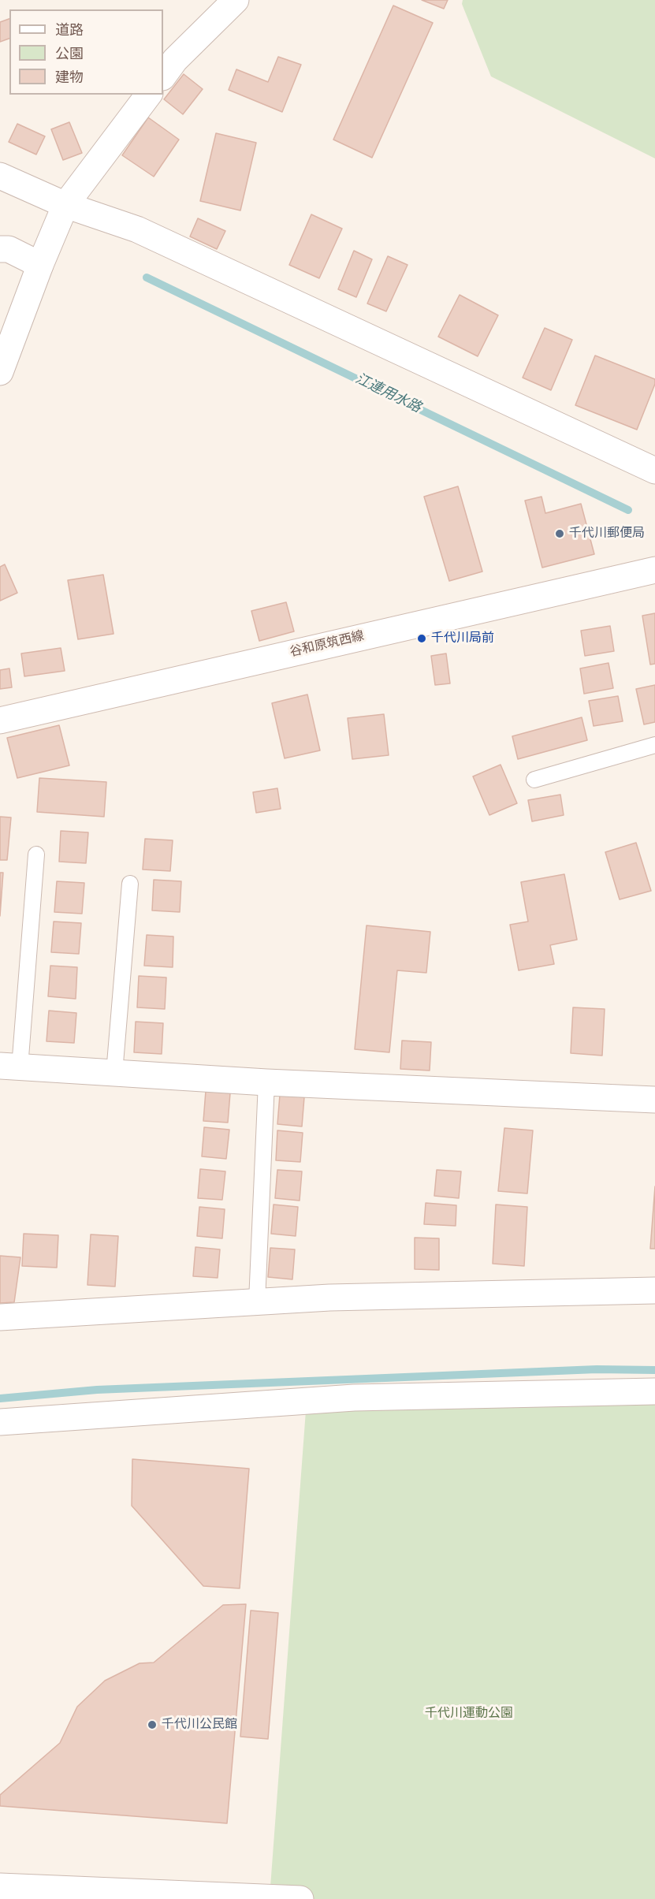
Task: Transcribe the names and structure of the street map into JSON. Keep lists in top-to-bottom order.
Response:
{
  "streets": {
    "street": ["谷和原筑西線"]
  },
  "water": ["江連用水路"],
  "parks": ["千代川運動公園"],
  "places": ["千代川郵便局", "千代川局前", "千代川公民館"],
  "legend": ["道路", "公園", "建物"]
}
